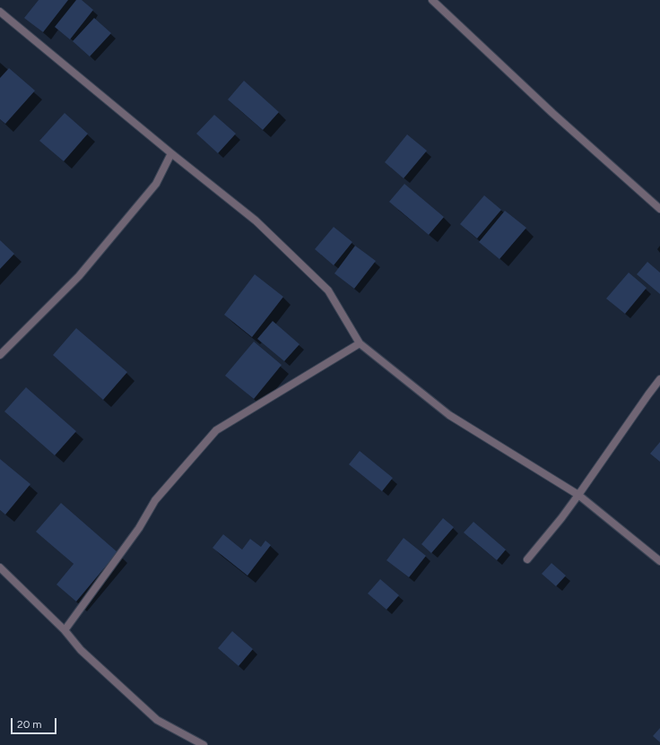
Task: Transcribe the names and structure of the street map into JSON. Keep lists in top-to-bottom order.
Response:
{
  "scale_bar": "20 m"
}
